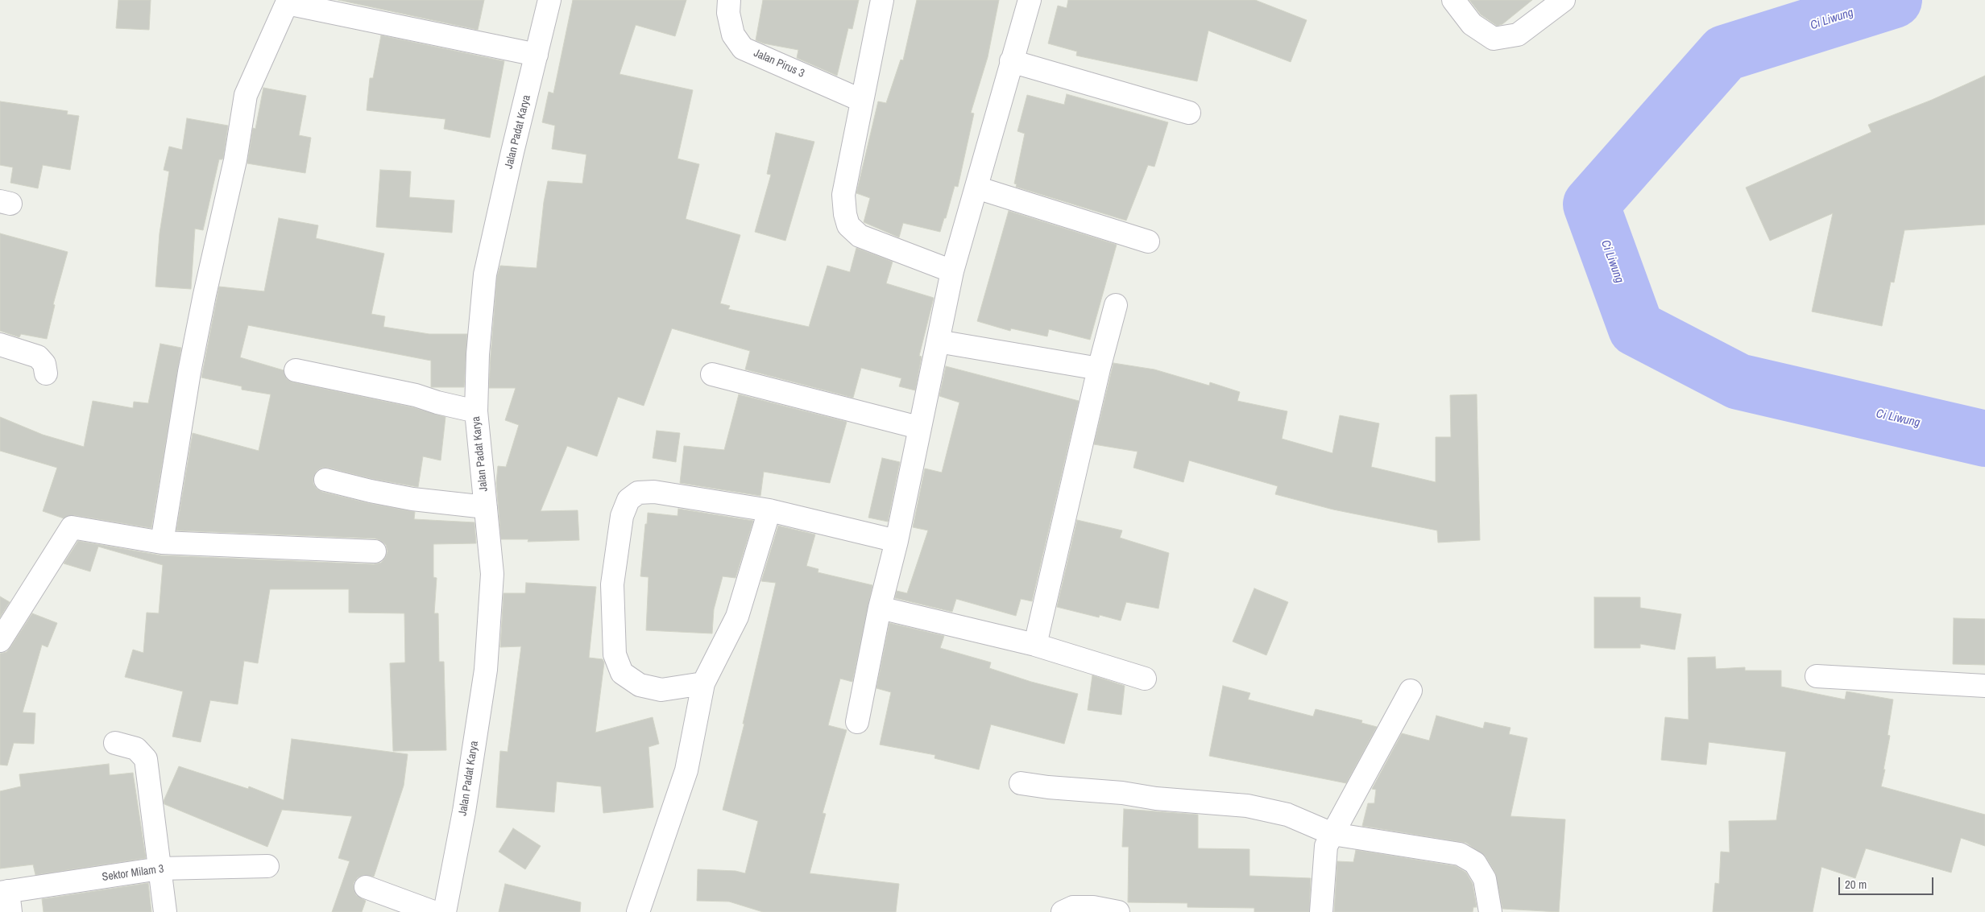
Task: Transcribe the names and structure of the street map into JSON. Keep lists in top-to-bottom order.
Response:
{
  "streets": {
    "street": ["Jalan Pirus 3", "Jalan Padat Karya", "Sektor Milam 3"]
  },
  "water": ["Ci Liwung"],
  "scale_bar": "20 m"
}
